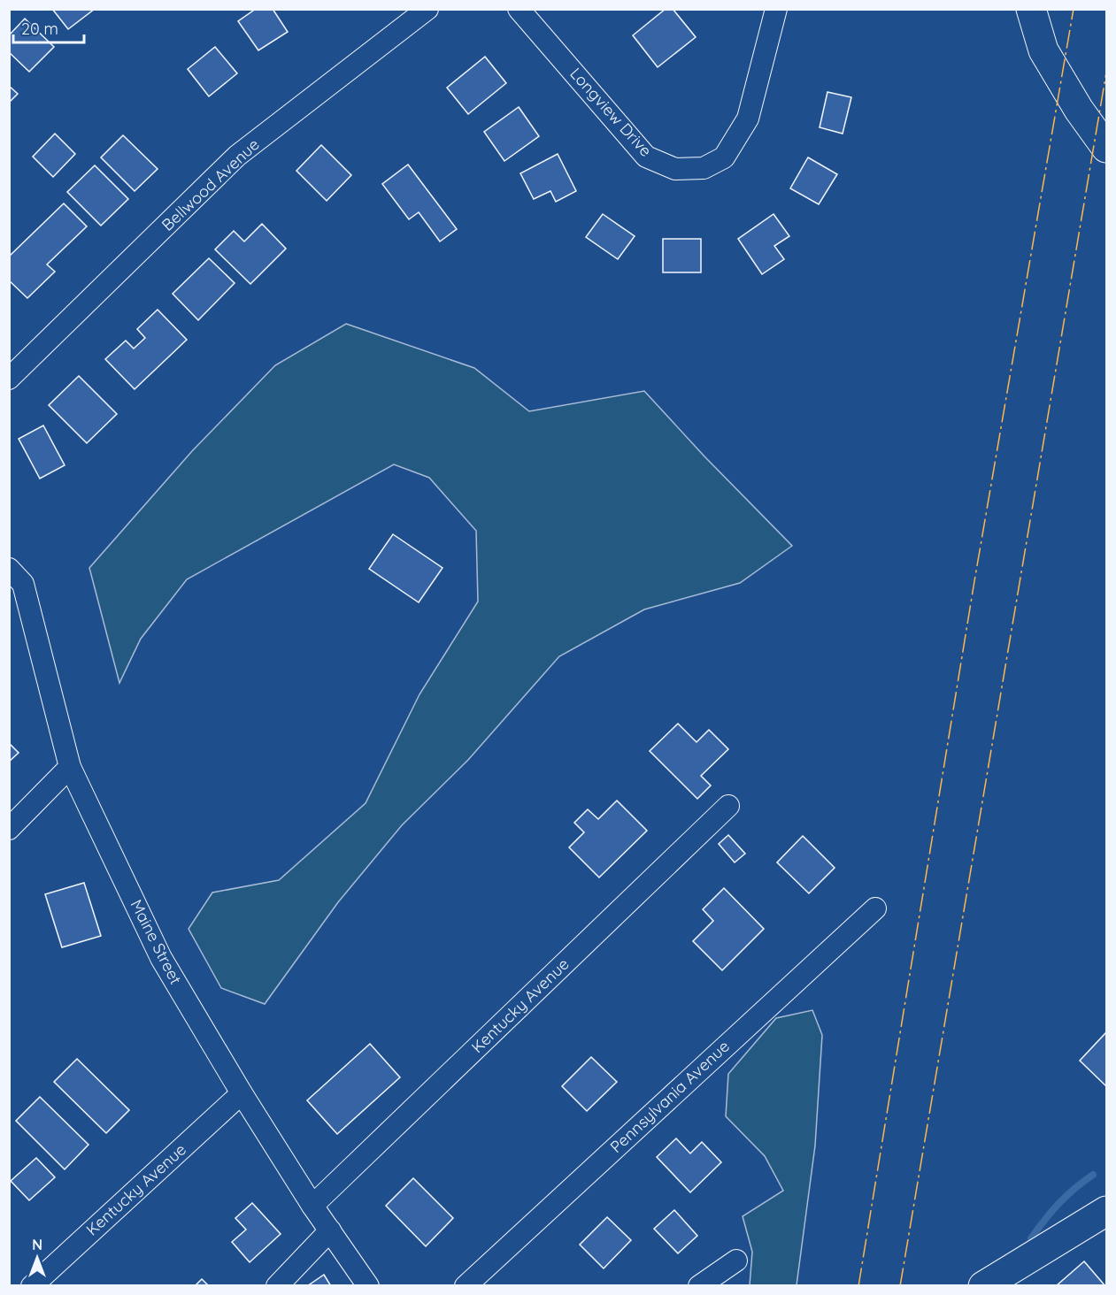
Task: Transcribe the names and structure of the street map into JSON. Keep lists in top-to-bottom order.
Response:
{
  "streets": {
    "street": [
      "Longview Drive",
      "Bellwood Avenue",
      "Maine Street",
      "Kentucky Avenue",
      "Pennsylvania Avenue"
    ]
  },
  "crossings": [
    ["Maine Street", "Kentucky Avenue"]
  ],
  "scale_bar": "20 m",
  "north": "top"
}
